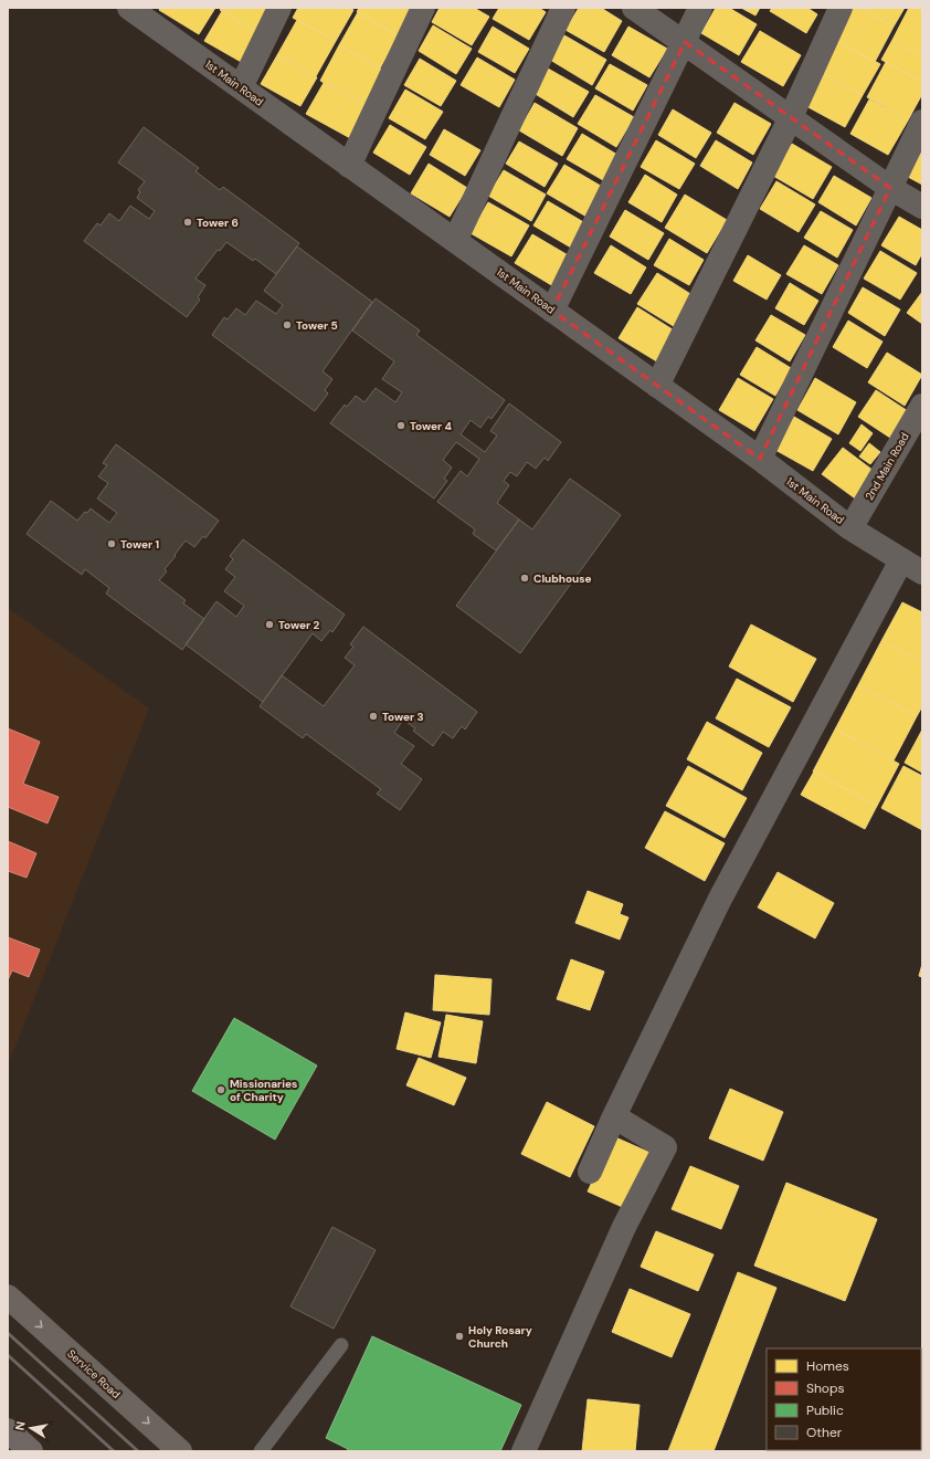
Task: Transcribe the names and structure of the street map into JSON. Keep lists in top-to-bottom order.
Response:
{
  "streets": {
    "main road": ["Service Road"],
    "street": ["1st Main Road", "2nd Main Road"]
  },
  "crossings": [
    ["1st Main Road", "2nd Main Road"]
  ],
  "one_way": ["Service Road"],
  "places": [
    "Tower 6",
    "Tower 5",
    "Tower 4",
    "Tower 1",
    "Clubhouse",
    "Tower 2",
    "Tower 3",
    "Missionaries of Charity",
    "Holy Rosary Church"
  ],
  "legend": [
    "Homes",
    "Shops",
    "Public",
    "Other"
  ],
  "north": "left"
}
